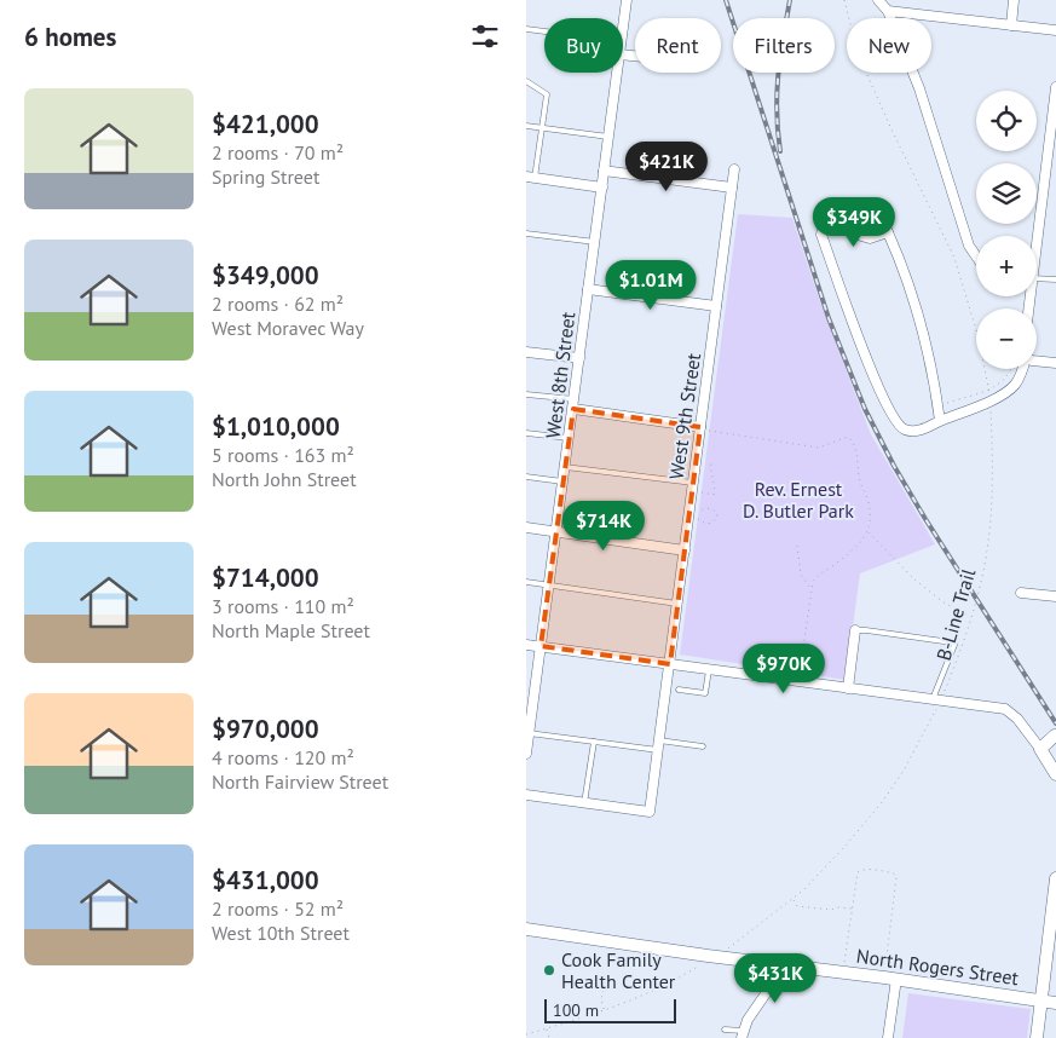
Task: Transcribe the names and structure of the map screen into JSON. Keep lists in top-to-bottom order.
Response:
{
  "streets": {
    "street": ["West 8th Street", "West 9th Street", "North Rogers Street"],
    "path": ["B-Line Trail"]
  },
  "crossings": [
    ["B-Line Trail", "North Rogers Street"]
  ],
  "parks": ["Rev. Ernest D. Butler Park"],
  "places": ["Cook Family Health Center"],
  "scale_bar": "100 m",
  "page": {
    "heading": "6 homes",
    "chip": [
      "Buy",
      "Rent",
      "Filters",
      "New"
    ],
    "list": [
      {
        "name": "$421,000",
        "note": "2 rooms · 70 m² · Spring Street"
      },
      {
        "name": "$349,000",
        "note": "2 rooms · 62 m² · West Moravec Way"
      },
      {
        "name": "$1,010,000",
        "note": "5 rooms · 163 m² · North John Street"
      },
      {
        "name": "$714,000",
        "note": "3 rooms · 110 m² · North Maple Street"
      },
      {
        "name": "$970,000",
        "note": "4 rooms · 120 m² · North Fairview Street"
      },
      {
        "name": "$431,000",
        "note": "2 rooms · 52 m² · West 10th Street"
      }
    ],
    "map_buttons": ["+", "−"],
    "price": [
      "$421K",
      "$349K",
      "$1.01M",
      "$714K",
      "$970K",
      "$431K"
    ],
    "scale": "100 m"
  }
}
